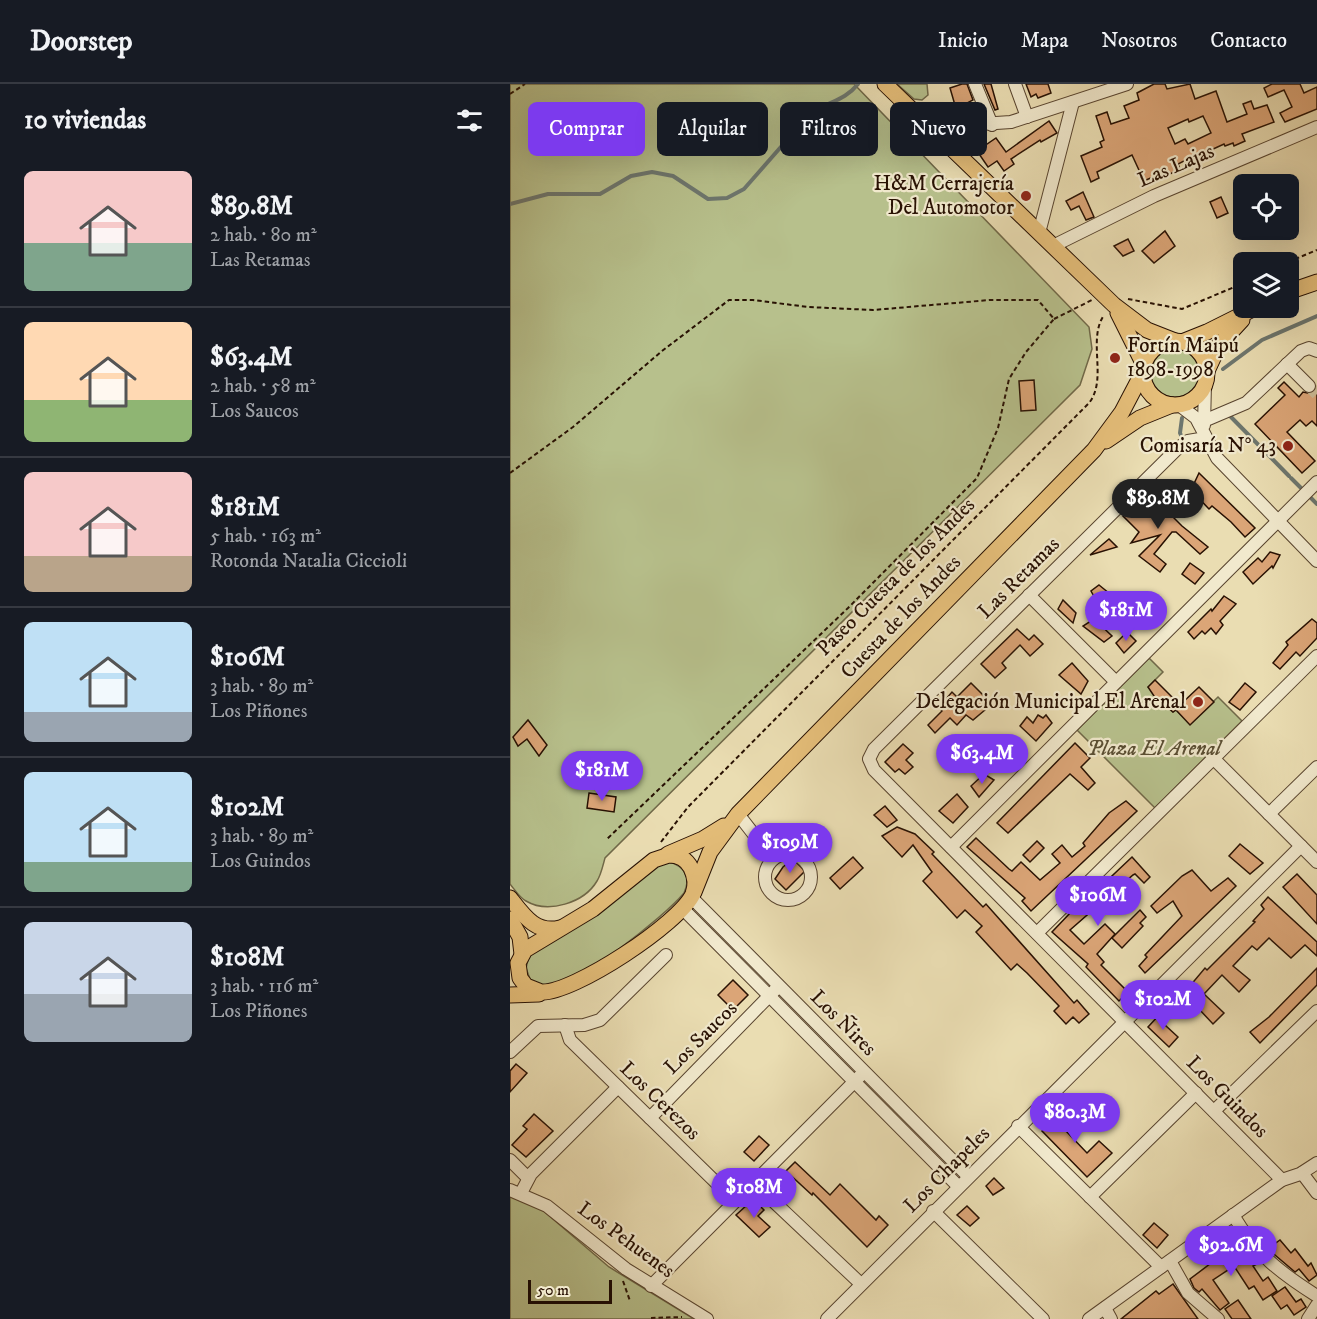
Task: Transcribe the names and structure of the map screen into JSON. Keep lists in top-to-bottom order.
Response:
{
  "streets": {
    "main road": ["Cuesta de los Andes"],
    "street": [
      "Las Lajas",
      "Las Retamas",
      "Los Ñires",
      "Los Saucos",
      "Los Guindos",
      "Los Cerezos",
      "Los Chapeles",
      "Los Pehuenes"
    ],
    "path": ["Paseo Cuesta de los Andes"]
  },
  "crossings": [
    ["Paseo Cuesta de los Andes", "Cuesta de los Andes"],
    ["Las Retamas", "Los Guindos"],
    ["Cuesta de los Andes", "Los Ñires"],
    ["Los Ñires", "Los Saucos"],
    ["Los Ñires", "Los Chapeles"],
    ["Los Saucos", "Los Cerezos"],
    ["Los Guindos", "Los Chapeles"]
  ],
  "parks": ["Plaza El Arenal"],
  "places": [
    "H&M Cerrajería Del Automotor",
    "Fortín Maipú 1898-1998",
    "Comisaría N° 43",
    "Delegación Municipal El Arenal"
  ],
  "scale_bar": "50 m",
  "page": {
    "header": "Doorstep",
    "nav": [
      "Inicio",
      "Mapa",
      "Nosotros",
      "Contacto"
    ],
    "heading": "10 viviendas",
    "chip": [
      "Comprar",
      "Alquilar",
      "Filtros",
      "Nuevo"
    ],
    "list": [
      {
        "name": "$89.8M",
        "note": "2 hab. · 80 m² · Las Retamas"
      },
      {
        "name": "$63.4M",
        "note": "2 hab. · 58 m² · Los Saucos"
      },
      {
        "name": "$181M",
        "note": "5 hab. · 163 m² · Rotonda Natalia Ciccioli"
      },
      {
        "name": "$106M",
        "note": "3 hab. · 89 m² · Los Piñones"
      },
      {
        "name": "$102M",
        "note": "3 hab. · 89 m² · Los Guindos"
      },
      {
        "name": "$108M",
        "note": "3 hab. · 116 m² · Los Piñones"
      }
    ],
    "price": [
      "$89.8M",
      "$181M",
      "$63.4M",
      "$181M",
      "$109M",
      "$106M",
      "$102M",
      "$80.3M",
      "$108M",
      "$92.6M"
    ],
    "scale": "50 m"
  }
}
